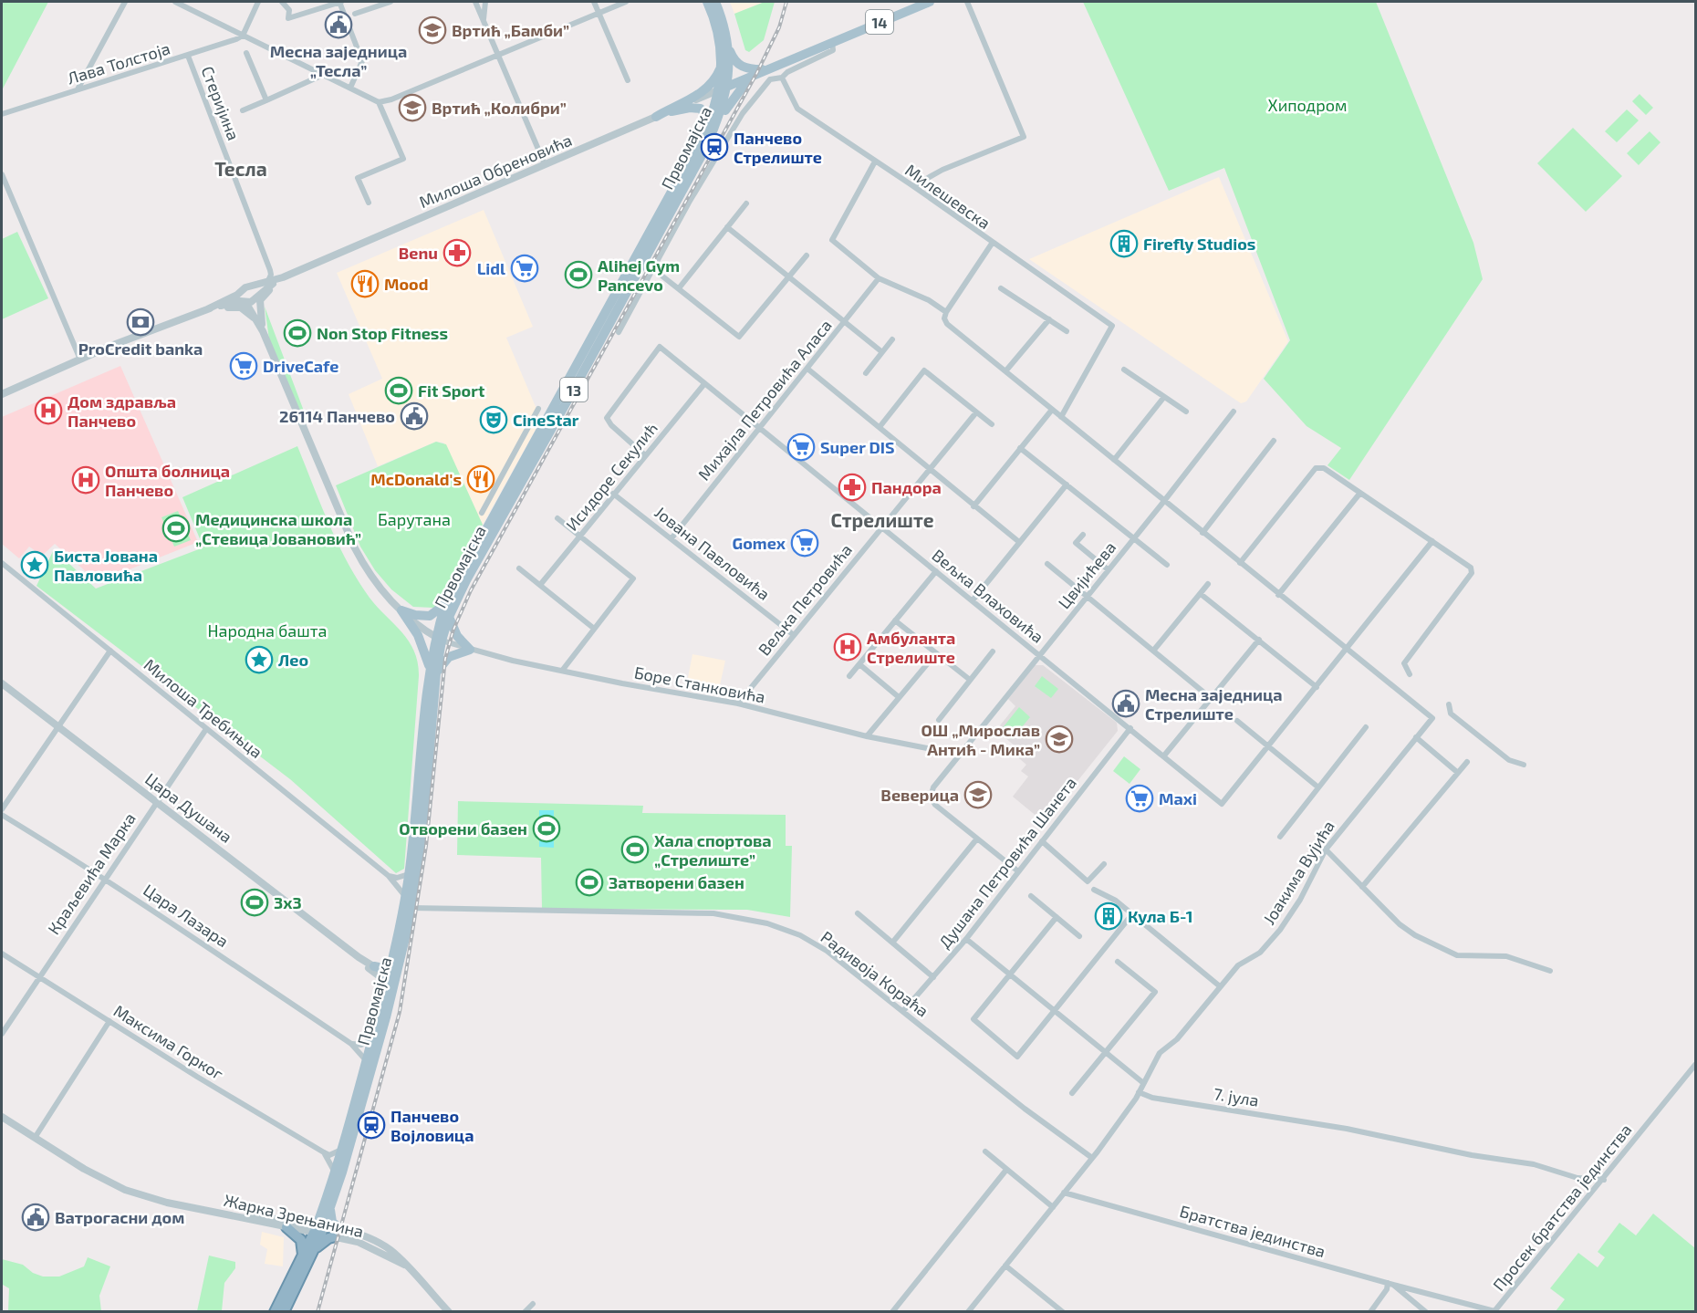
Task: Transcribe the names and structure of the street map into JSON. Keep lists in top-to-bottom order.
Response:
{
  "streets": {
    "highway": ["13"],
    "main road": ["14", "Првомајска"],
    "street": [
      "Лава Толстоја",
      "Стеријина",
      "Милоша Обреновића",
      "Милешевска",
      "Михајла Петровића Аласа",
      "Исидоре Секулић",
      "Јована Павловића",
      "Цвијићева",
      "Вељка Влаховића",
      "Вељка Петровића",
      "Боре Станковића",
      "Милоша Требињца",
      "Цара Душана",
      "Душана Петровића Шанета",
      "Јоакима Вујића",
      "Краљевића Марка",
      "Цара Лазара",
      "Радивоја Кораћа",
      "Максима Горког",
      "7. јула",
      "Просек братства јединства",
      "Жарка Зрењанина",
      "Братства јединства"
    ]
  },
  "crossings": [
    ["14", "Првомајска"],
    ["14", "Милоша Обреновића"],
    ["14", "13"],
    ["Лава Толстоја", "Стеријина"],
    ["Стеријина", "Милоша Обреновића"],
    ["Првомајска", "Милоша Обреновића"],
    ["Првомајска", "13"],
    ["Првомајска", "Боре Станковића"],
    ["Првомајска", "Милоша Требињца"],
    ["Првомајска", "Цара Душана"],
    ["Првомајска", "Цара Лазара"],
    ["Првомајска", "Радивоја Кораћа"],
    ["Првомајска", "Жарка Зрењанина"],
    ["Милоша Обреновића", "13"],
    ["13", "Жарка Зрењанина"],
    ["Михајла Петровића Аласа", "Јована Павловића"],
    ["Михајла Петровића Аласа", "Вељка Влаховића"],
    ["Исидоре Секулић", "Јована Павловића"],
    ["Исидоре Секулић", "Вељка Влаховића"],
    ["Јована Павловића", "Вељка Петровића"],
    ["Цвијићева", "Вељка Влаховића"],
    ["Цвијићева", "Боре Станковића"],
    ["Вељка Влаховића", "Вељка Петровића"],
    ["Вељка Влаховића", "Душана Петровића Шанета"],
    ["Вељка Петровића", "Боре Станковића"],
    ["Милоша Требињца", "Краљевића Марка"],
    ["Цара Душана", "Краљевића Марка"],
    ["Душана Петровића Шанета", "Радивоја Кораћа"],
    ["Јоакима Вујића", "7. јула"],
    ["Краљевића Марка", "Цара Лазара"],
    ["Краљевића Марка", "Максима Горког"],
    ["7. јула", "Просек братства јединства"],
    ["Просек братства јединства", "Братства јединства"]
  ],
  "districts": ["Тесла", "Стрелиште"],
  "parks": ["Хиподром", "Барутана", "Народна башта"],
  "places": {
    "public building": [
      "Месна заједница „Тесла”",
      "26114 Панчево",
      "Месна заједница Стрелиште",
      "Ватрогасни дом"
    ],
    "school or university": [
      "Вртић „Бамби”",
      "Вртић „Колибри”",
      "ОШ „Мирослав Антић - Мика”",
      "Веверица"
    ],
    "station": ["Панчево Стрелиште", "Панчево Војловица"],
    "building": ["Firefly Studios", "Кула Б-1"],
    "pharmacy": ["Benu", "Пандора"],
    "supermarket": [
      "Lidl",
      "DriveCafe",
      "Super DIS",
      "Gomex",
      "Maxi"
    ],
    "sports": [
      "Alihej Gym Pancevo",
      "Non Stop Fitness",
      "Fit Sport",
      "Медицинска школа „Стевица Јовановић”",
      "Отворени базен",
      "Хала спортова „Стрелиште”",
      "Затворени базен",
      "3x3"
    ],
    "restaurant": ["Mood", "McDonald's"],
    "bank": ["ProCredit banka"],
    "hospital": ["Дом здравља Панчево", "Општа болница Панчево", "Амбуланта Стрелиште"],
    "theatre": ["CineStar"],
    "place": ["Биста Јована Павловића", "Лео"]
  }
}
